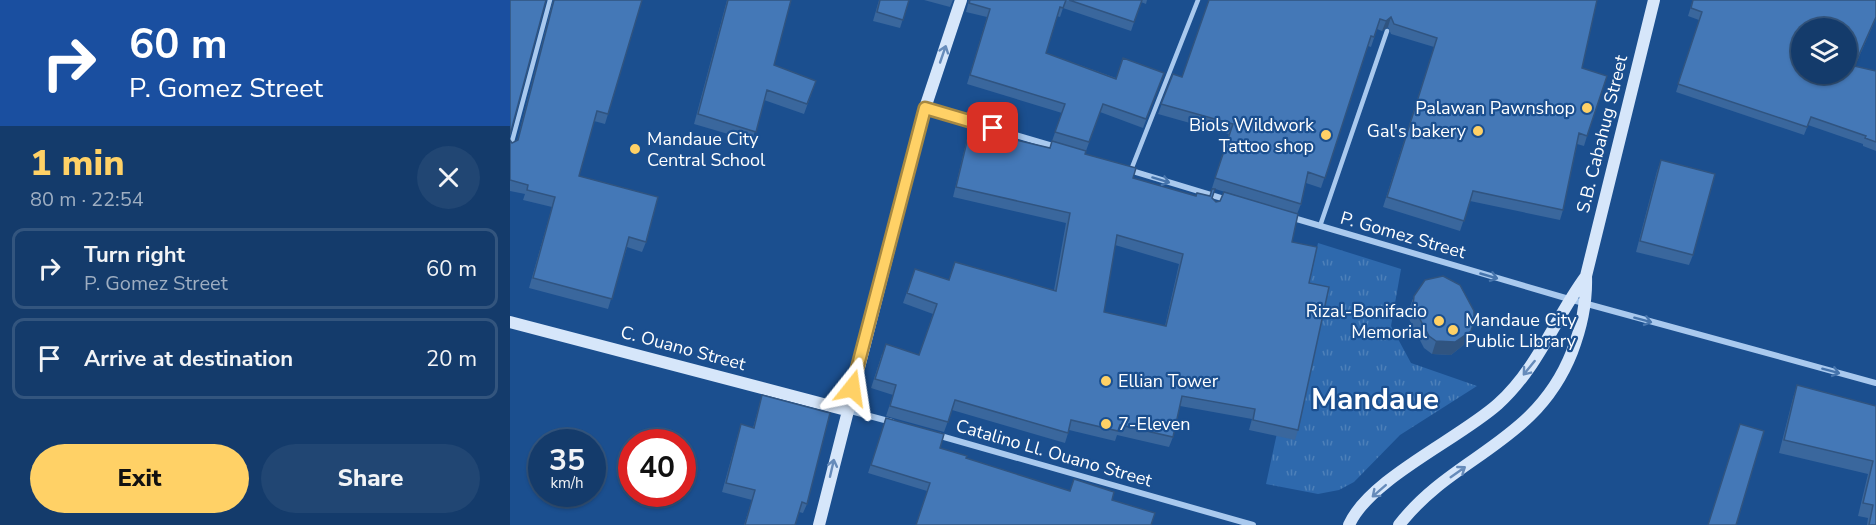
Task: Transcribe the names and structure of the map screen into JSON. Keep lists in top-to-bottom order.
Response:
{
  "streets": {
    "street": [
      "S.B. Cabahug Street",
      "P. Gomez Street",
      "C. Ouano Street",
      "Catalino Ll. Ouano Street"
    ]
  },
  "crossings": [
    ["S.B. Cabahug Street", "P. Gomez Street"]
  ],
  "one_way": ["P. Gomez Street"],
  "districts": ["Mandaue"],
  "places": [
    "Palawan Pawnshop",
    "Gal's bakery",
    "Biols Wildwork Tattoo shop",
    "Mandaue City Central School",
    "Rizal-Bonifacio Memorial",
    "Mandaue City Public Library",
    "Ellian Tower",
    "7-Eleven"
  ],
  "page": {
    "turn": ["60 m", "P. Gomez Street"],
    "heading": ["1 min", "80 m · 22:54"],
    "list": [
      {
        "name": "Turn right",
        "note": "P. Gomez Street",
        "value": "60 m"
      },
      {
        "name": "Arrive at destination",
        "value": "20 m"
      }
    ],
    "speed": "35 km/h",
    "limit": "40",
    "buttons": ["Exit", "Share"]
  }
}
